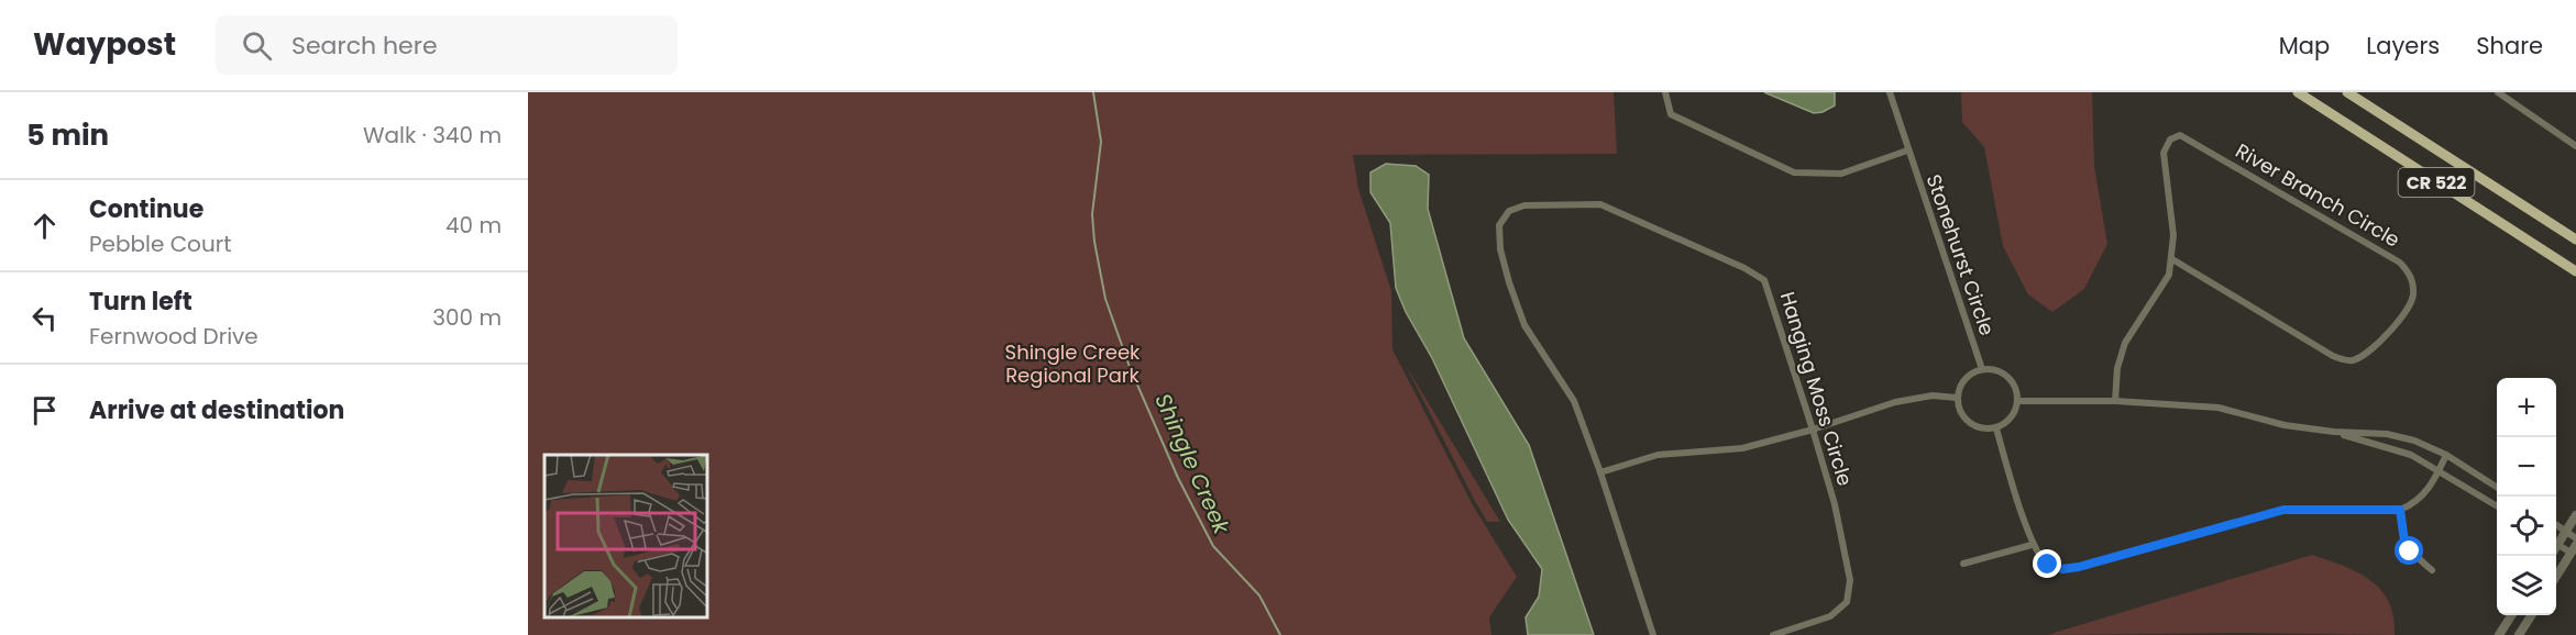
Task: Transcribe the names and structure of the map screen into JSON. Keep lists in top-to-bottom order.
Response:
{
  "streets": {
    "main road": ["CR 522"],
    "street": ["River Branch Circle", "Stonehurst Circle", "Hanging Moss Circle"]
  },
  "water": ["Shingle Creek"],
  "parks": ["Shingle Creek Regional Park"],
  "page": {
    "header": "Waypost",
    "search": "Search here",
    "nav": ["Map", "Layers", "Share"],
    "heading": ["5 min", "Walk · 340 m"],
    "list": [
      ["Continue", "Pebble Court", "40 m"],
      ["Turn left", "Fernwood Drive", "300 m"],
      "Arrive at destination"
    ],
    "map_buttons": ["+", "−"]
  }
}
